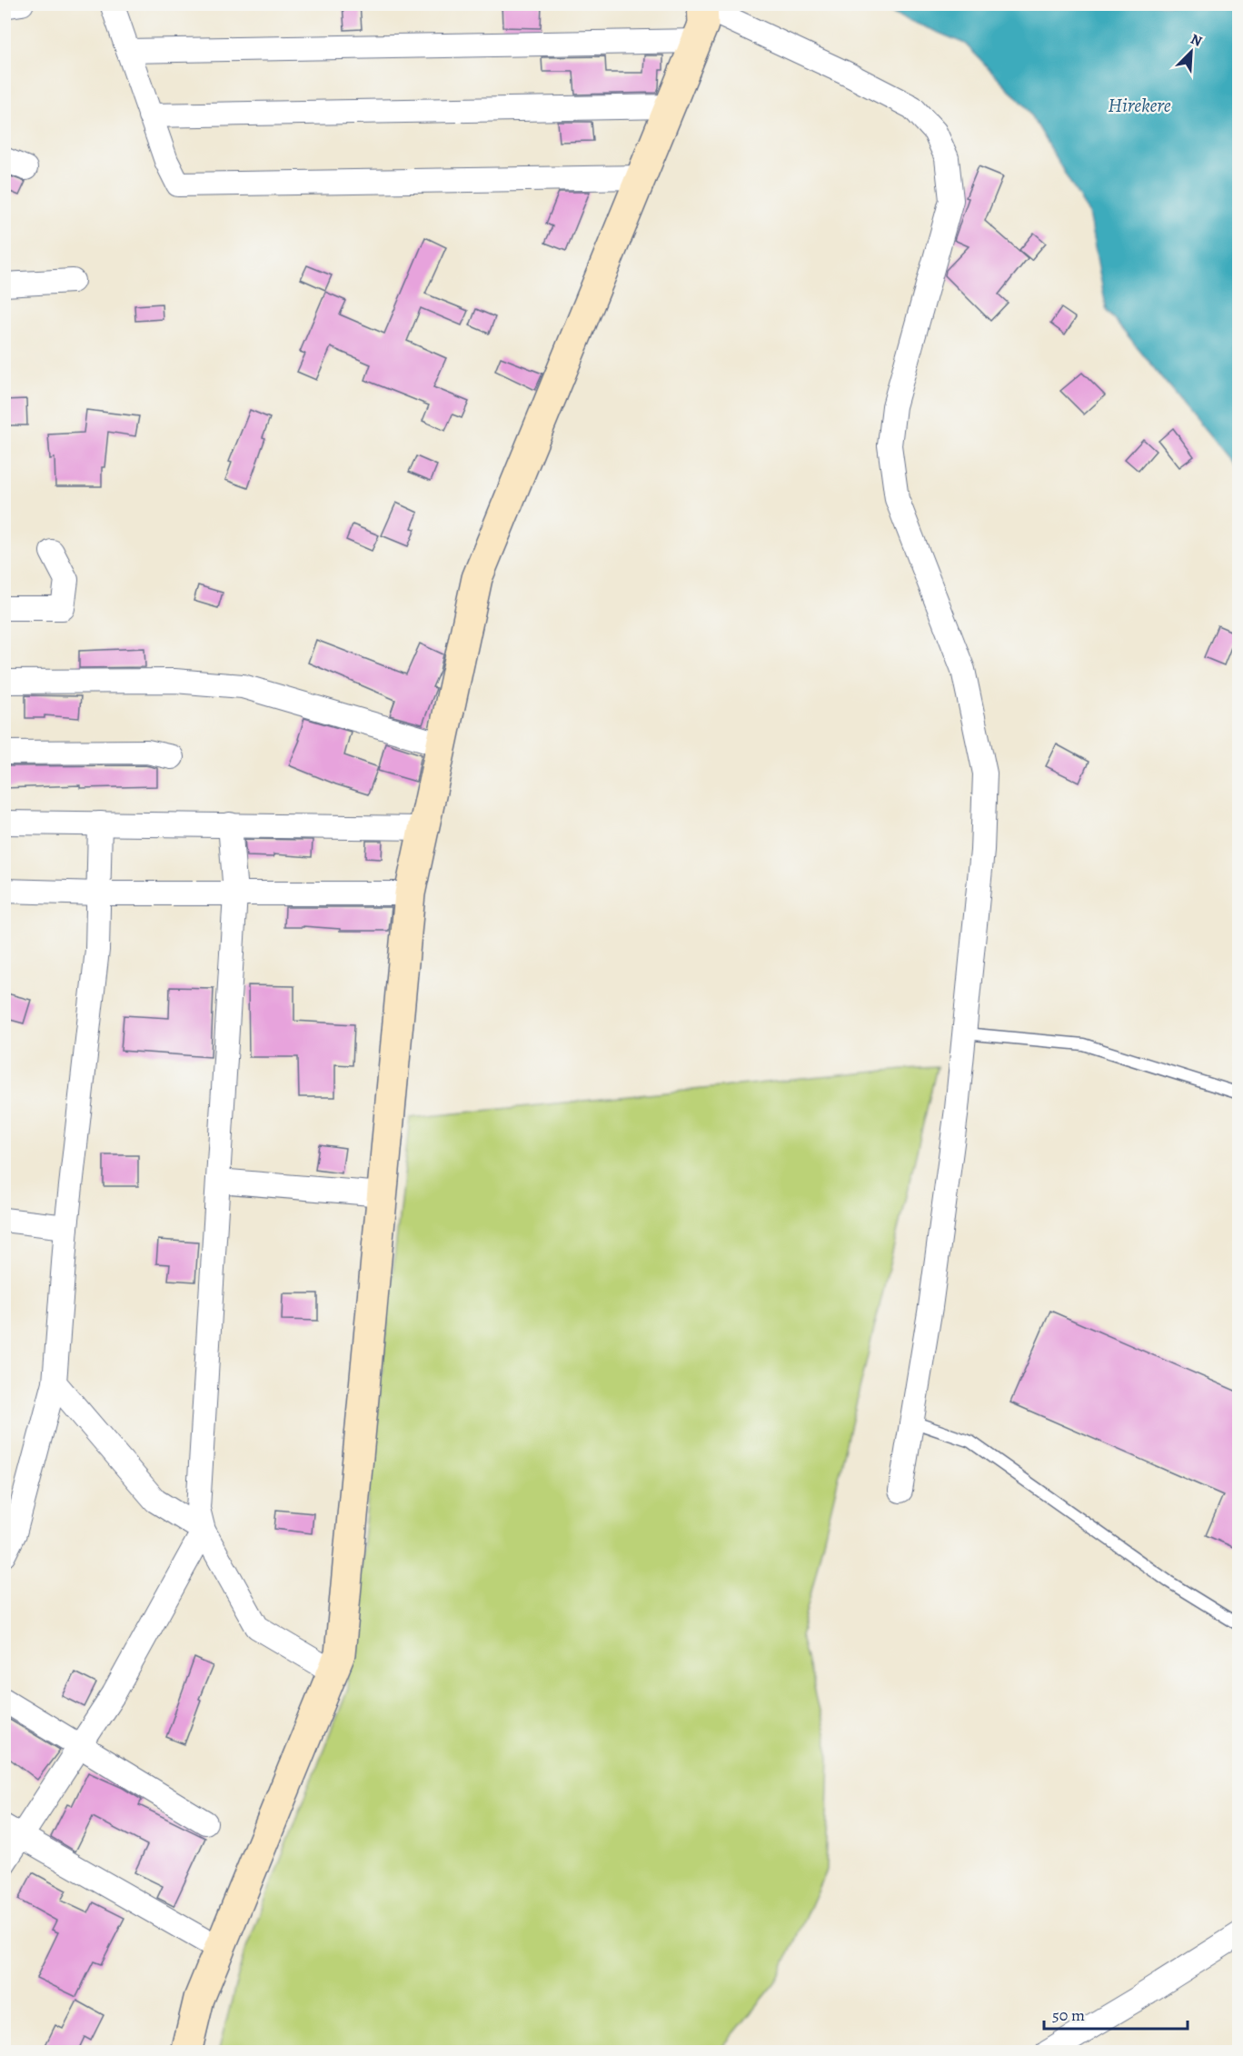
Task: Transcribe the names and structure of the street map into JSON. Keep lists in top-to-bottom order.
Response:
{
  "water": ["Hirekere"],
  "scale_bar": "50 m",
  "north": "top right"
}
